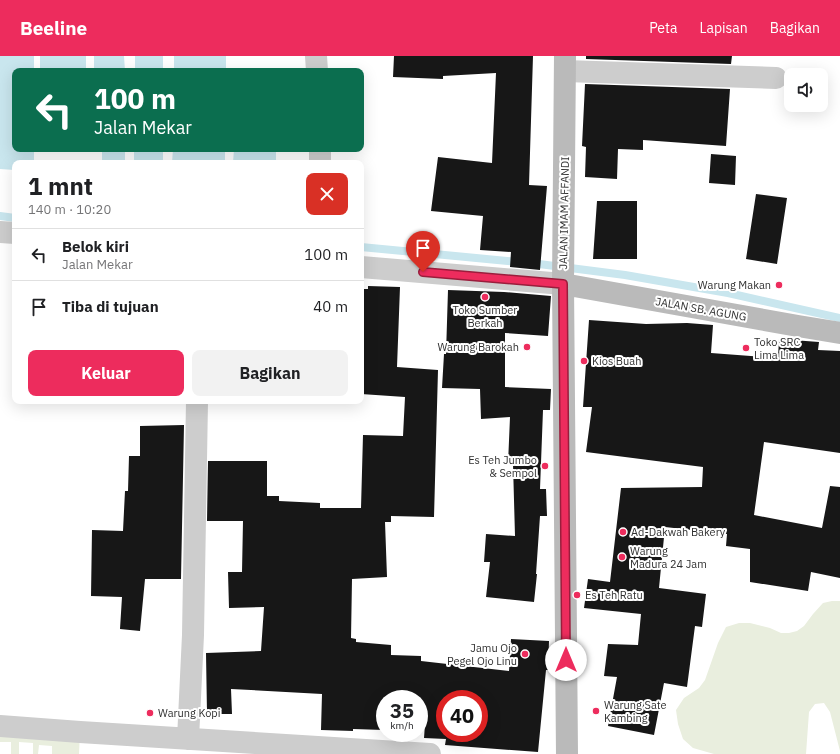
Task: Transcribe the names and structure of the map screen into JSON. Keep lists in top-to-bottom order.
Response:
{
  "streets": {
    "street": ["JALAN IMAM AFFANDI", "JALAN SB. AGUNG"]
  },
  "crossings": [
    ["JALAN IMAM AFFANDI", "JALAN SB. AGUNG"]
  ],
  "places": [
    "Warung Makan",
    "Toko Sumber Berkah",
    "Warung Barokah",
    "Toko SRC Lima Lima",
    "Kios Buah",
    "Es Teh Jumbo & Sempol",
    "Ad-Dakwah Bakery",
    "Warung Madura 24 Jam",
    "Es Teh Ratu",
    "Jamu Ojo Pegel Ojo Linu",
    "Warung Sate Kambing",
    "Warung Kopi"
  ],
  "page": {
    "header": "Beeline",
    "nav": ["Peta", "Lapisan", "Bagikan"],
    "turn": ["100 m", "Jalan Mekar"],
    "heading": ["1 mnt", "140 m · 10:20"],
    "list": [
      {
        "name": "Belok kiri",
        "note": "Jalan Mekar",
        "value": "100 m"
      },
      {
        "name": "Tiba di tujuan",
        "value": "40 m"
      }
    ],
    "buttons": ["Keluar", "Bagikan"],
    "speed": "35 km/h",
    "limit": "40"
  }
}
